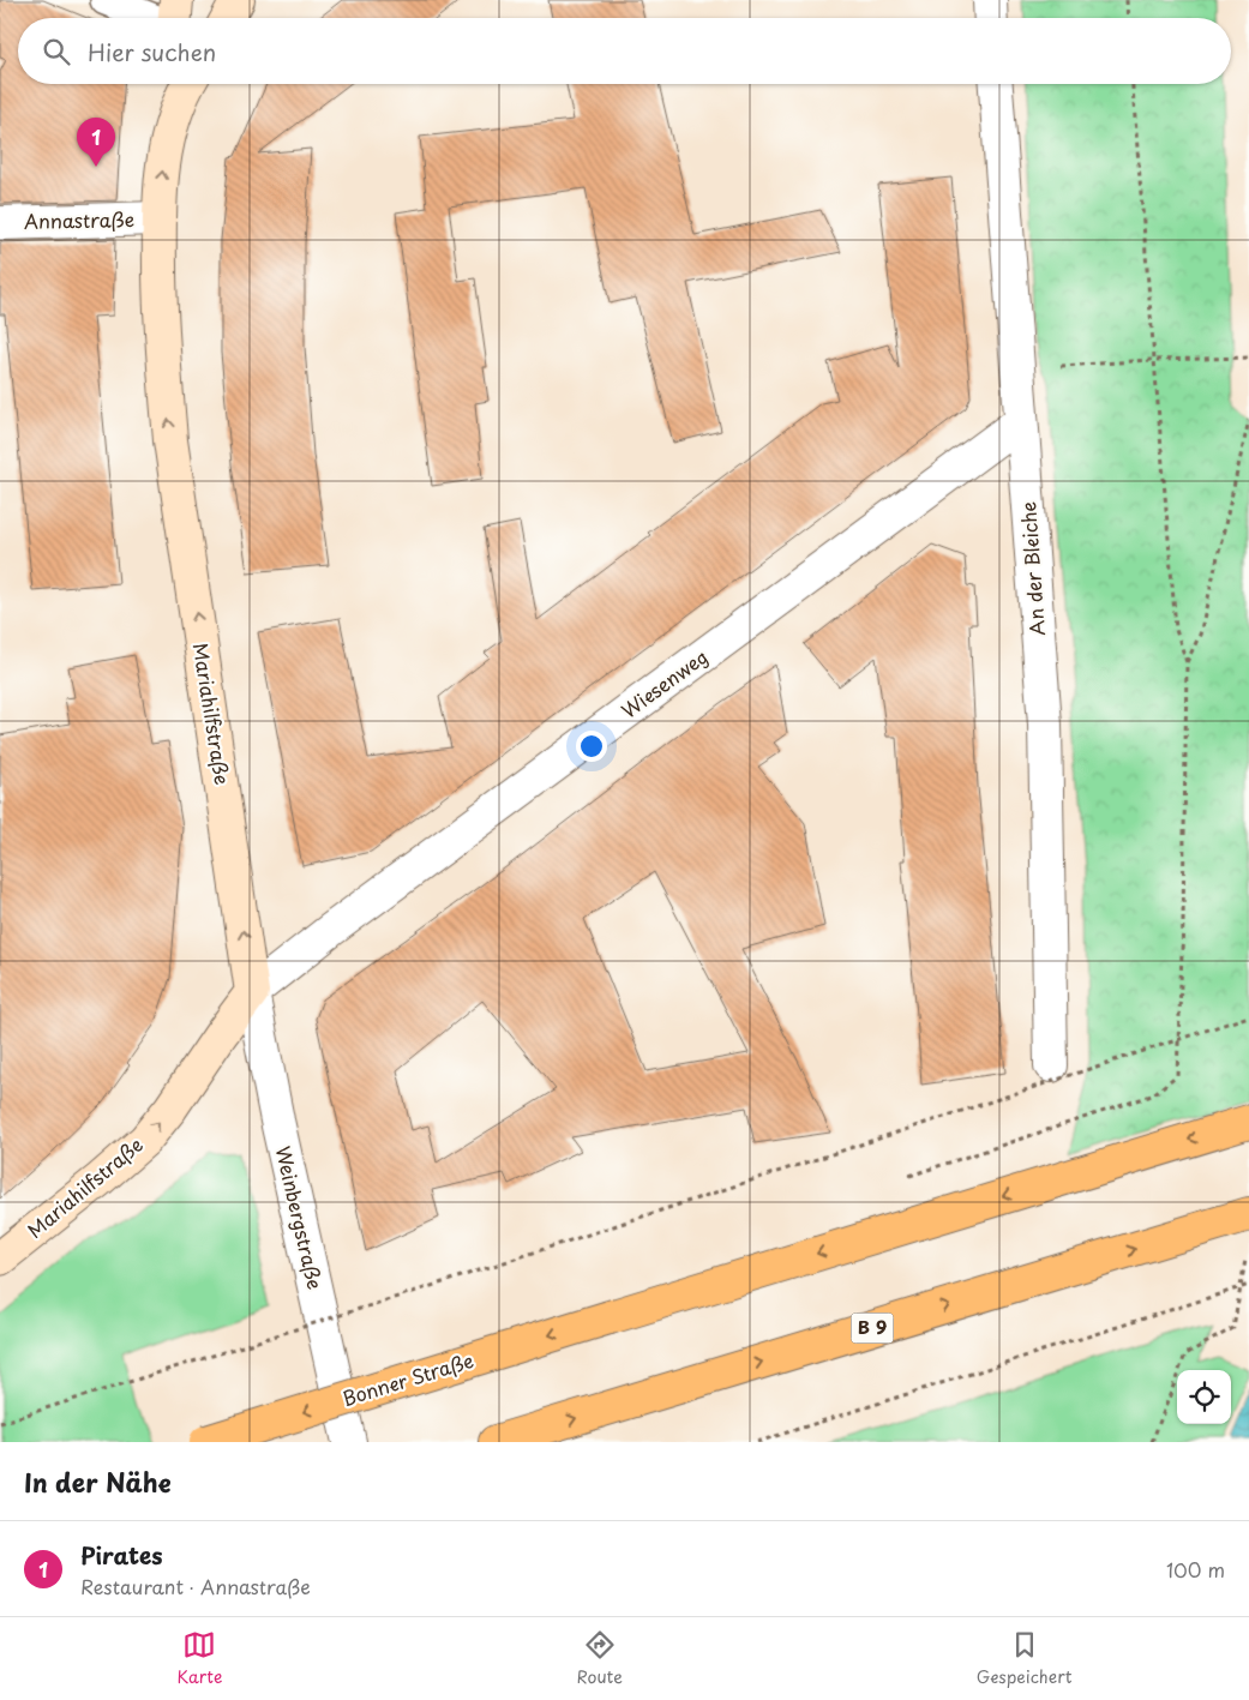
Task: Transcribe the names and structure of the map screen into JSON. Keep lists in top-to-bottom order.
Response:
{
  "streets": {
    "highway": ["B 9", "Bonner Straße"],
    "street": [
      "Annastraße",
      "An der Bleiche",
      "Wiesenweg",
      "Mariahilfstraße",
      "Weinbergstraße"
    ]
  },
  "crossings": [
    ["Annastraße", "Mariahilfstraße"],
    ["An der Bleiche", "Wiesenweg"],
    ["Wiesenweg", "Mariahilfstraße"],
    ["Wiesenweg", "Weinbergstraße"],
    ["Mariahilfstraße", "Weinbergstraße"]
  ],
  "one_way": ["Mariahilfstraße"],
  "page": {
    "search": "Hier suchen",
    "pins": "1",
    "heading": "In der Nähe",
    "list": [
      {
        "mark": "1",
        "name": "Pirates",
        "note": "Restaurant · Annastraße",
        "value": "100 m"
      }
    ],
    "nav": ["Karte", "Route", "Gespeichert"]
  }
}
